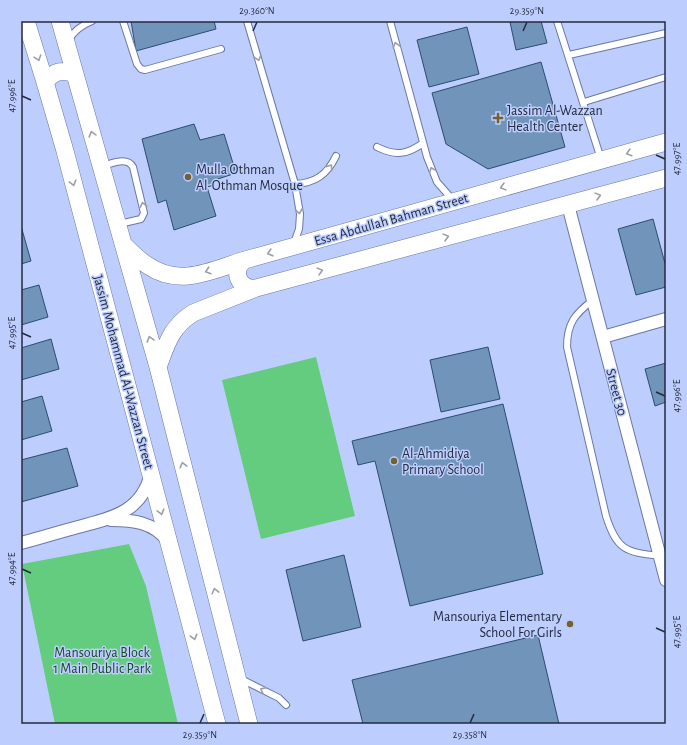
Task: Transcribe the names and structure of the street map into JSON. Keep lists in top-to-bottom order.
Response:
{
  "streets": {
    "street": ["Essa Abdullah Bahman Street", "Jassim Mohammad Al-Wazzan Street", "Street 30"]
  },
  "parks": ["Mansouriya Block 1 Main Public Park"],
  "places": {
    "health": ["Jassim Al-Wazzan Health Center"],
    "other": ["Mulla Othman Al-Othman Mosque", "Al-Ahmidiya Primary School", "Mansouriya Elementary School For Girls"]
  },
  "coordinates": [
    "29.360°N",
    "29.359°N",
    "47.996°E",
    "47.997°E",
    "47.995°E",
    "47.994°E",
    "29.358°N"
  ]
}
